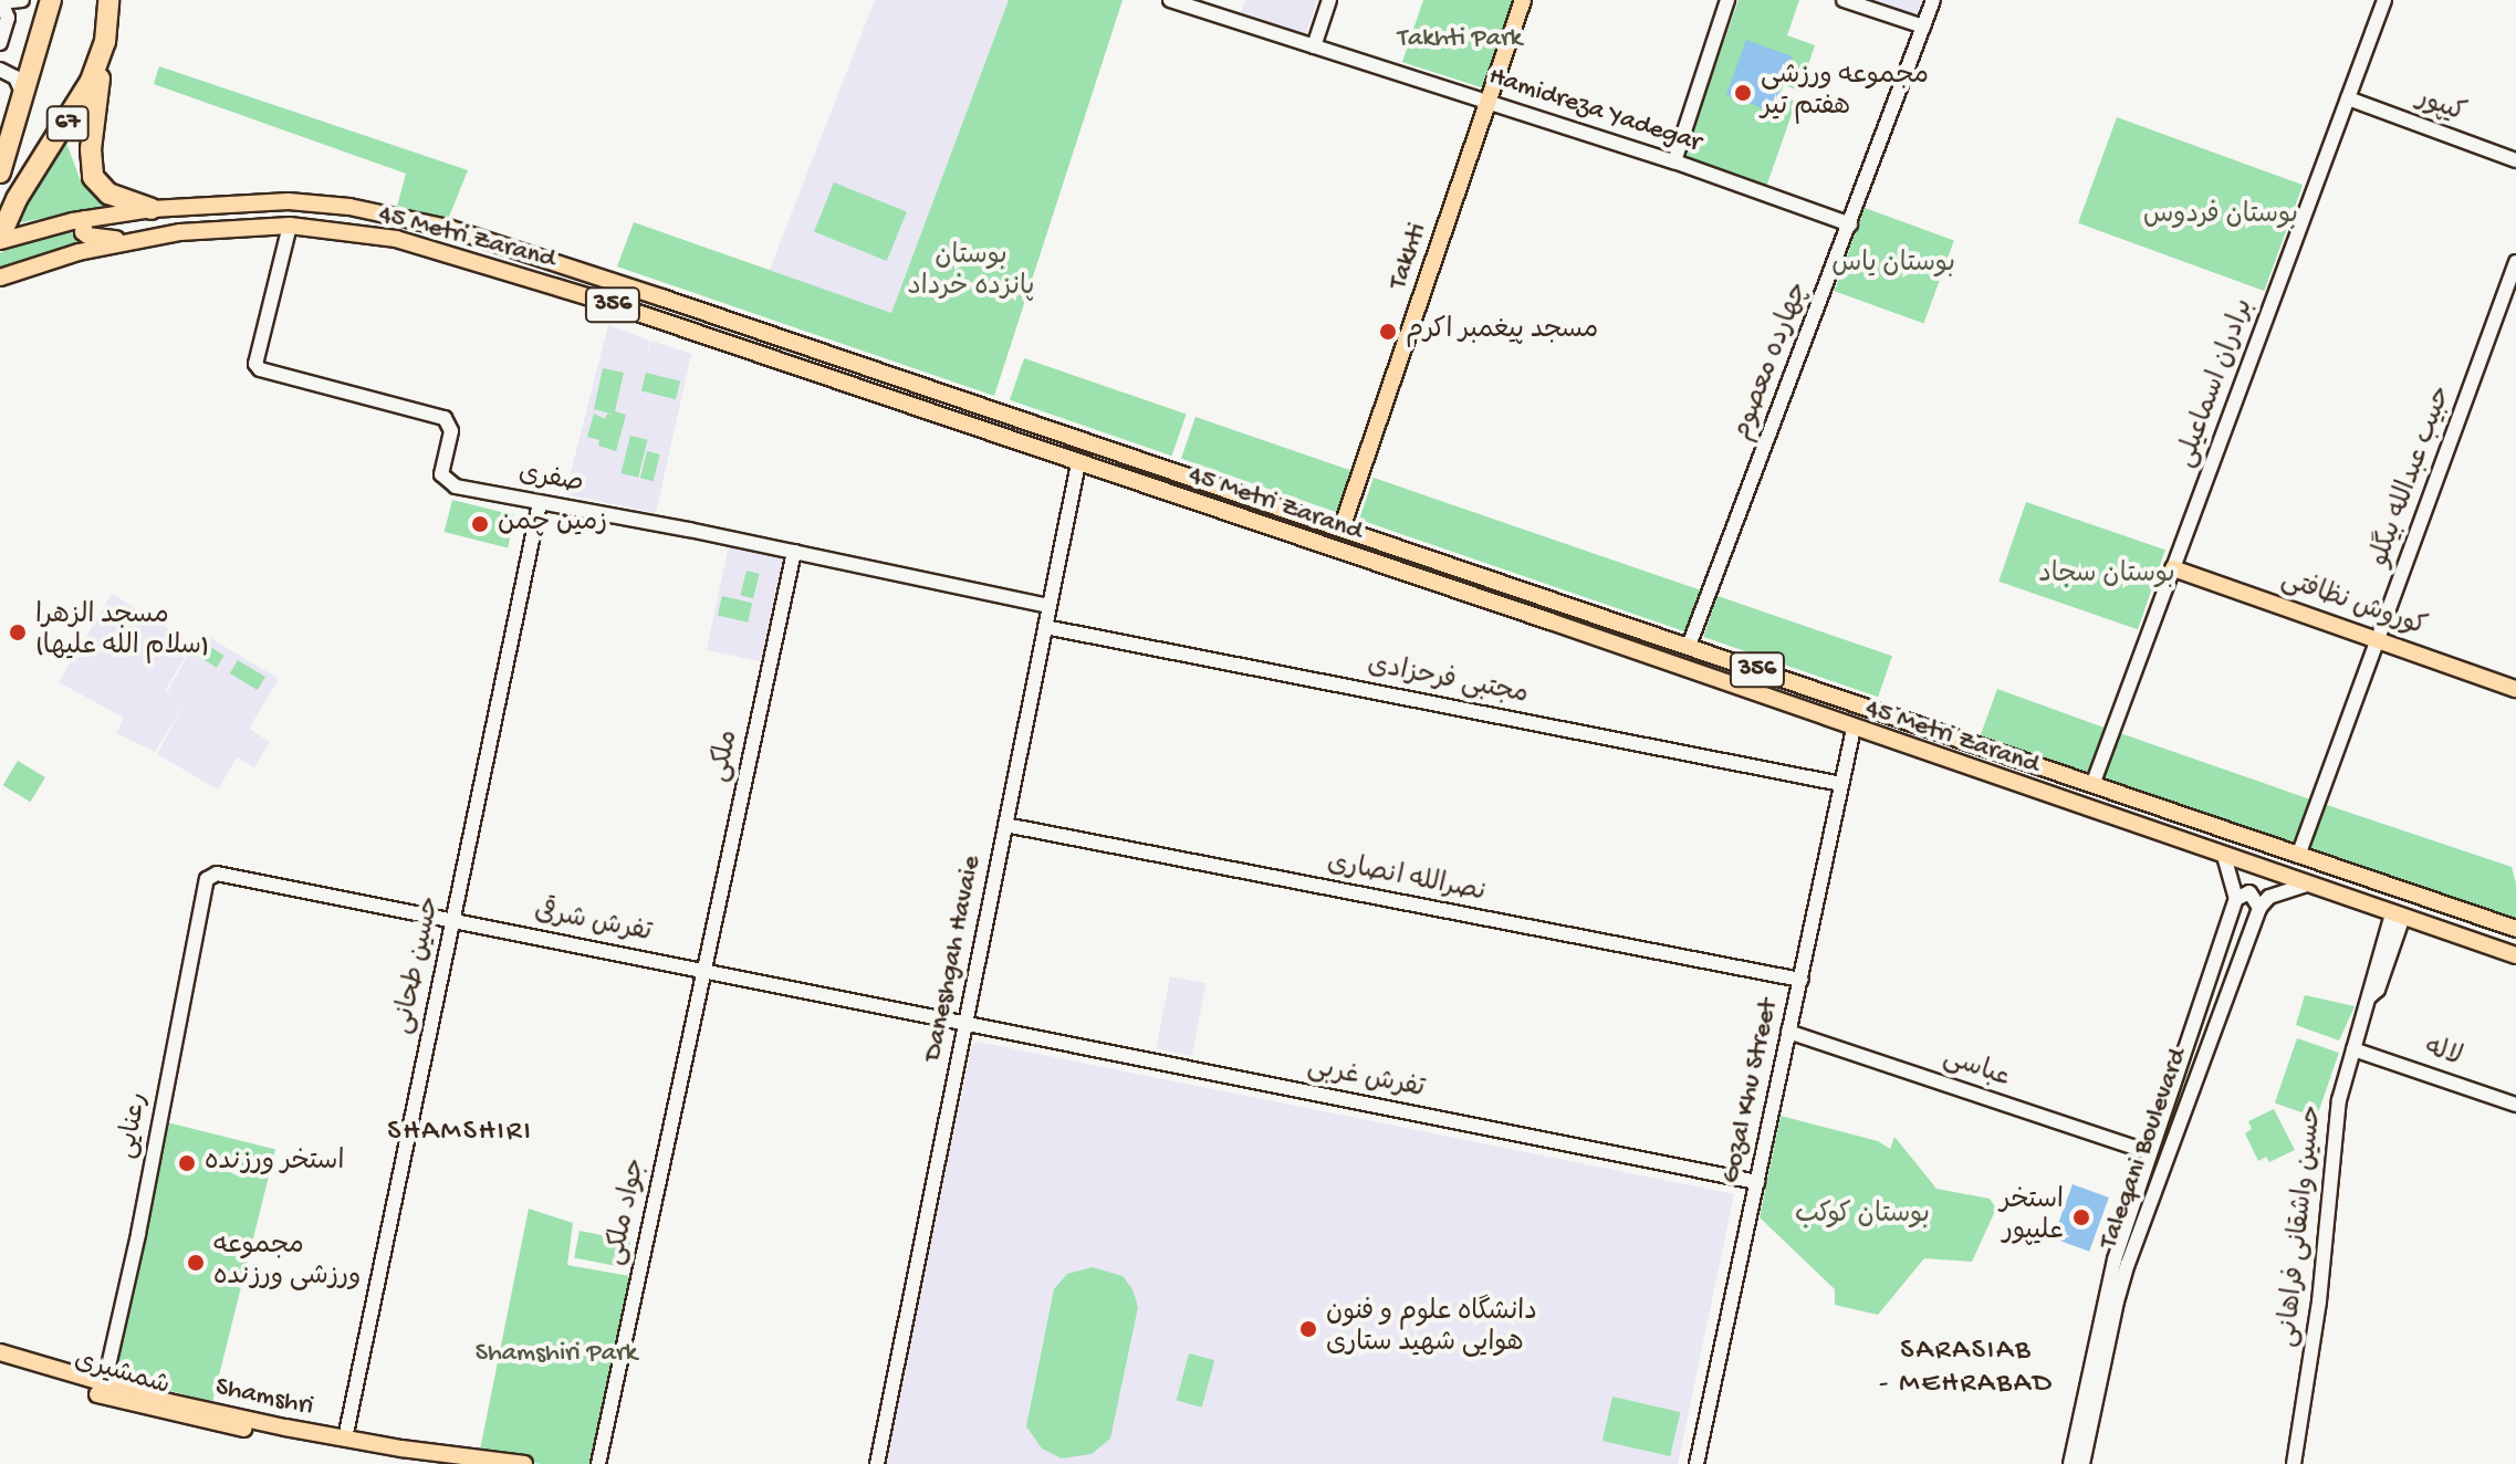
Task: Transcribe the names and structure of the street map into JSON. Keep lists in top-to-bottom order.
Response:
{
  "streets": {
    "highway": ["67"],
    "main road": [
      "45 Metri Zarand",
      "Takhti",
      "356",
      "کوروش نظافتی",
      "شمشیری"
    ],
    "street": [
      "کیپور",
      "Hamidreza Yadegar",
      "چهارده معصوم",
      "برادران اسماعیلی",
      "حبیب عبدالله بیگلو",
      "صفری",
      "مجتبی فرحزادی",
      "ملکی",
      "نصرالله انصاری",
      "تفرش شرقی",
      "Daneshgah Havaie",
      "حسین طحانی",
      "لاله",
      "عباسی",
      "تفرش غربی",
      "Gozal Khu Street",
      "رعنایی",
      "Taleqani Boulevard",
      "جواد ملکی",
      "حسین واشقانی فراهانی"
    ]
  },
  "crossings": [
    ["کیپور", "برادران اسماعیلی"],
    ["Hamidreza Yadegar", "Takhti"],
    ["Hamidreza Yadegar", "چهارده معصوم"],
    ["67", "45 Metri Zarand"],
    ["45 Metri Zarand", "Takhti"],
    ["45 Metri Zarand", "چهارده معصوم"],
    ["45 Metri Zarand", "برادران اسماعیلی"],
    ["45 Metri Zarand", "حبیب عبدالله بیگلو"],
    ["45 Metri Zarand", "صفری"],
    ["45 Metri Zarand", "Daneshgah Havaie"],
    ["45 Metri Zarand", "Gozal Khu Street"],
    ["45 Metri Zarand", "حسین واشقانی فراهانی"],
    ["برادران اسماعیلی", "کوروش نظافتی"],
    ["حبیب عبدالله بیگلو", "کوروش نظافتی"],
    ["صفری", "ملکی"],
    ["صفری", "Daneshgah Havaie"],
    ["صفری", "حسین طحانی"],
    ["مجتبی فرحزادی", "Daneshgah Havaie"],
    ["مجتبی فرحزادی", "Gozal Khu Street"],
    ["ملکی", "تفرش شرقی"],
    ["ملکی", "جواد ملکی"],
    ["نصرالله انصاری", "Daneshgah Havaie"],
    ["نصرالله انصاری", "Gozal Khu Street"],
    ["تفرش شرقی", "Daneshgah Havaie"],
    ["تفرش شرقی", "حسین طحانی"],
    ["تفرش شرقی", "تفرش غربی"],
    ["تفرش شرقی", "رعنایی"],
    ["تفرش شرقی", "جواد ملکی"],
    ["Daneshgah Havaie", "تفرش غربی"],
    ["حسین طحانی", "شمشیری"],
    ["لاله", "حسین واشقانی فراهانی"],
    ["عباسی", "Gozal Khu Street"],
    ["عباسی", "Taleqani Boulevard"],
    ["تفرش غربی", "Gozal Khu Street"],
    ["رعنایی", "شمشیری"]
  ],
  "districts": ["SHAMSHIRI", "SARASIAB - MEHRABAD"],
  "parks": [
    "Takhti Park",
    "بوستان فردوس",
    "بوستان پانزده خرداد",
    "بوستان یاس",
    "بوستان سجاد",
    "بوستان کوکب",
    "Shamshiri Park"
  ],
  "places": [
    "مجموعه ورزشی هفتم تیر",
    "مسجد پیغمبر اکرم",
    "زمین چمن",
    "مسجد الزهرا (سلام الله علیها)",
    "استخر ورزنده",
    "استخر علیپور",
    "مجموعه ورزشی ورزنده",
    "دانشگاه علوم و فنون هوایی شهید ستاری"
  ]
}
